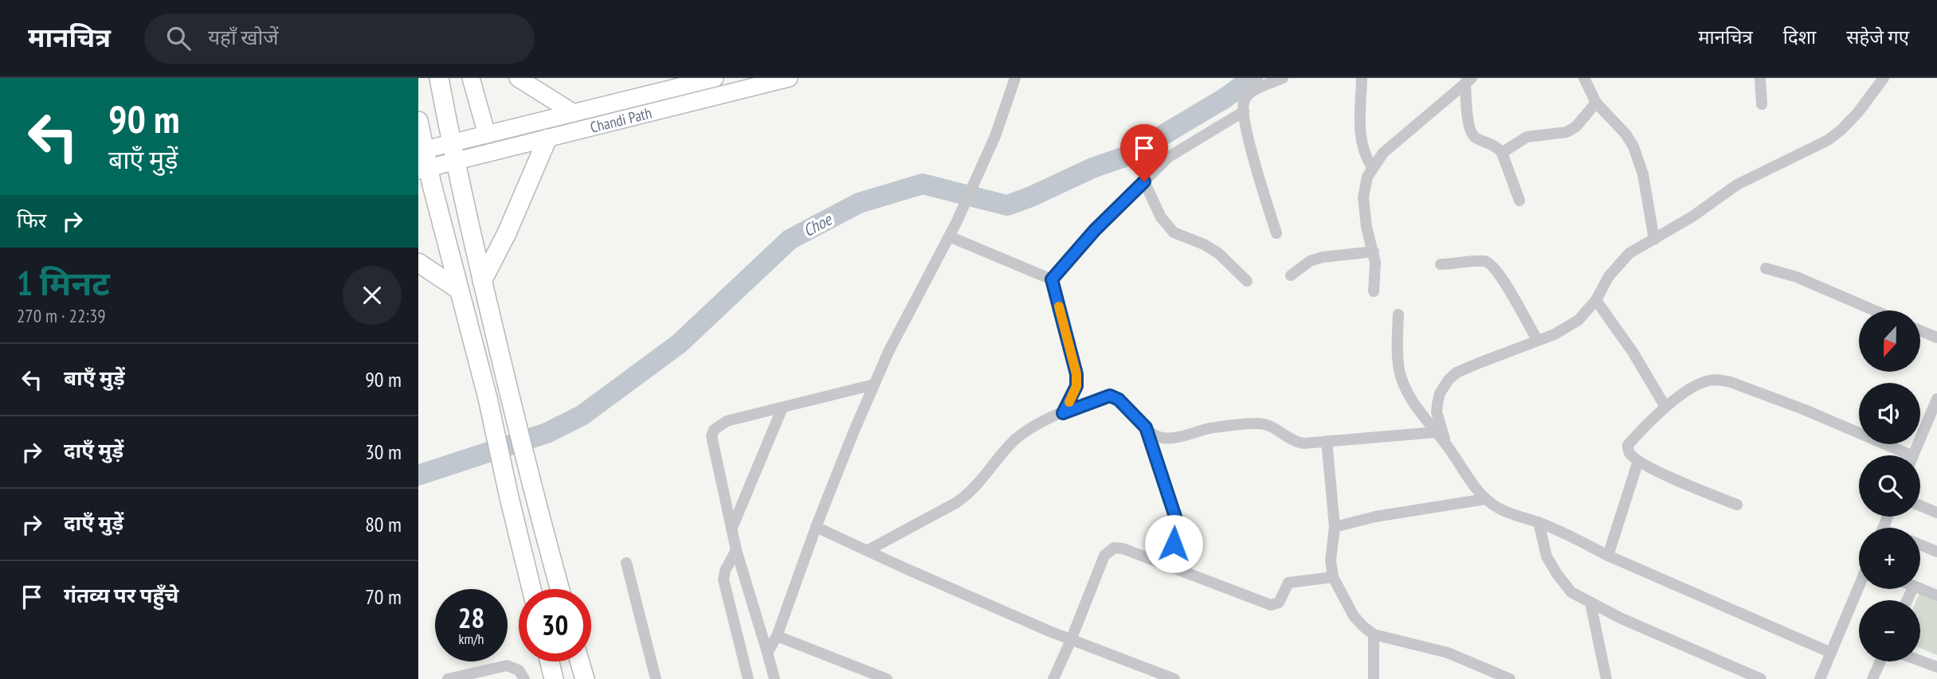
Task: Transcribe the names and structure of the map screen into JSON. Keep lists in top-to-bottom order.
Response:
{
  "streets": {
    "main road": ["Chandi Path"]
  },
  "water": ["Choe"],
  "north": "bottom",
  "page": {
    "header": "मानचित्र",
    "search": "यहाँ खोजें",
    "nav": ["मानचित्र", "दिशा", "सहेजे गए"],
    "turn": ["90 m", "बाएँ मुड़ें"],
    "then": "फिर",
    "heading": ["1 मिनट", "270 m · 22:39"],
    "map_buttons": ["+", "−"],
    "list": [
      {
        "name": "बाएँ मुड़ें",
        "value": "90 m"
      },
      {
        "name": "दाएँ मुड़ें",
        "value": "30 m"
      },
      {
        "name": "दाएँ मुड़ें",
        "value": "80 m"
      },
      {
        "name": "गंतव्य पर पहुँचे",
        "value": "70 m"
      }
    ],
    "speed": "28 km/h",
    "limit": "30"
  }
}
